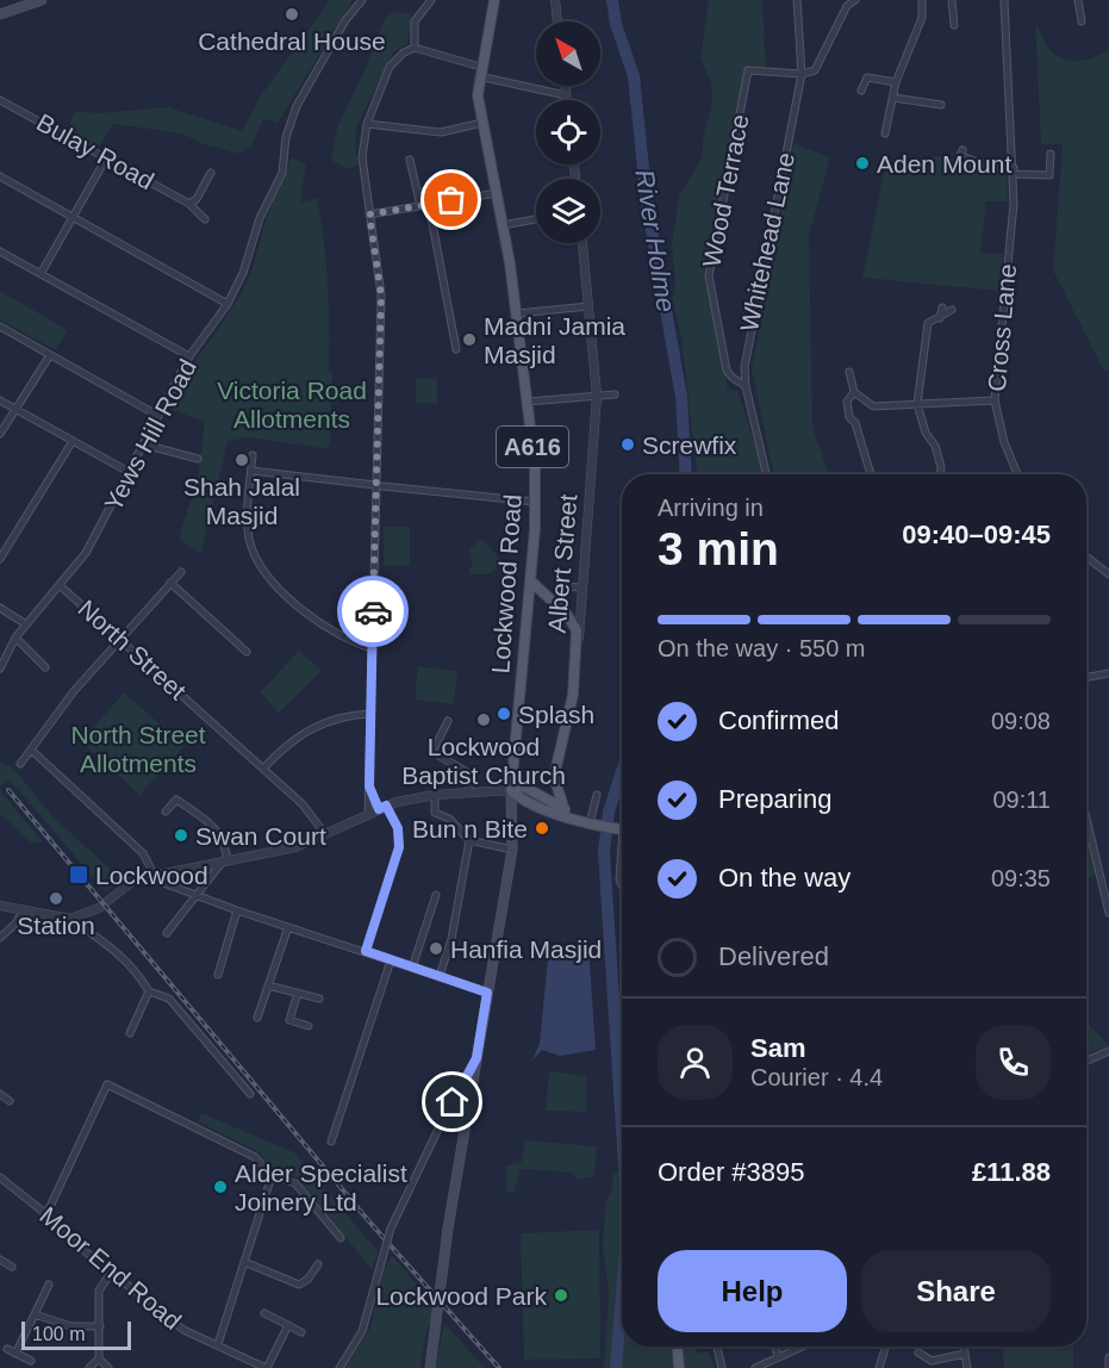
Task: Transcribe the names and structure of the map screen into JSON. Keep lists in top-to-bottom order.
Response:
{
  "streets": {
    "main road": ["A616", "Albert Street", "Lockwood Road"],
    "street": [
      "Bulay Road",
      "Wood Terrace",
      "Whitehead Lane",
      "Cross Lane",
      "Yews Hill Road",
      "North Street",
      "Moor End Road"
    ]
  },
  "crossings": [
    ["Wood Terrace", "Whitehead Lane"],
    ["Yews Hill Road", "North Street"]
  ],
  "water": ["River Holme"],
  "parks": ["Victoria Road Allotments", "North Street Allotments"],
  "places": {
    "other": [
      "Cathedral House",
      "Aden Mount",
      "Madni Jamia Masjid",
      "Screwfix",
      "Shah Jalal Masjid",
      "Splash",
      "Lockwood Baptist Church",
      "Bun n Bite",
      "Swan Court",
      "Station",
      "Hanfia Masjid",
      "Alder Specialist Joinery Ltd",
      "Lockwood Park"
    ],
    "transit": ["Lockwood"]
  },
  "scale_bar": "100 m",
  "north": "top left",
  "page": {
    "heading": ["3 min", "Arriving in", "09:40–09:45"],
    "panel": [
      "Sam",
      "Courier · 4.4",
      "Order #3895",
      "£11.88"
    ],
    "bar": "On the way · 550 m",
    "list": [
      ["Confirmed", "09:08"],
      ["Preparing", "09:11"],
      ["On the way", "09:35"],
      "Delivered"
    ],
    "buttons": ["Help", "Share"],
    "scale": "100 m"
  }
}
